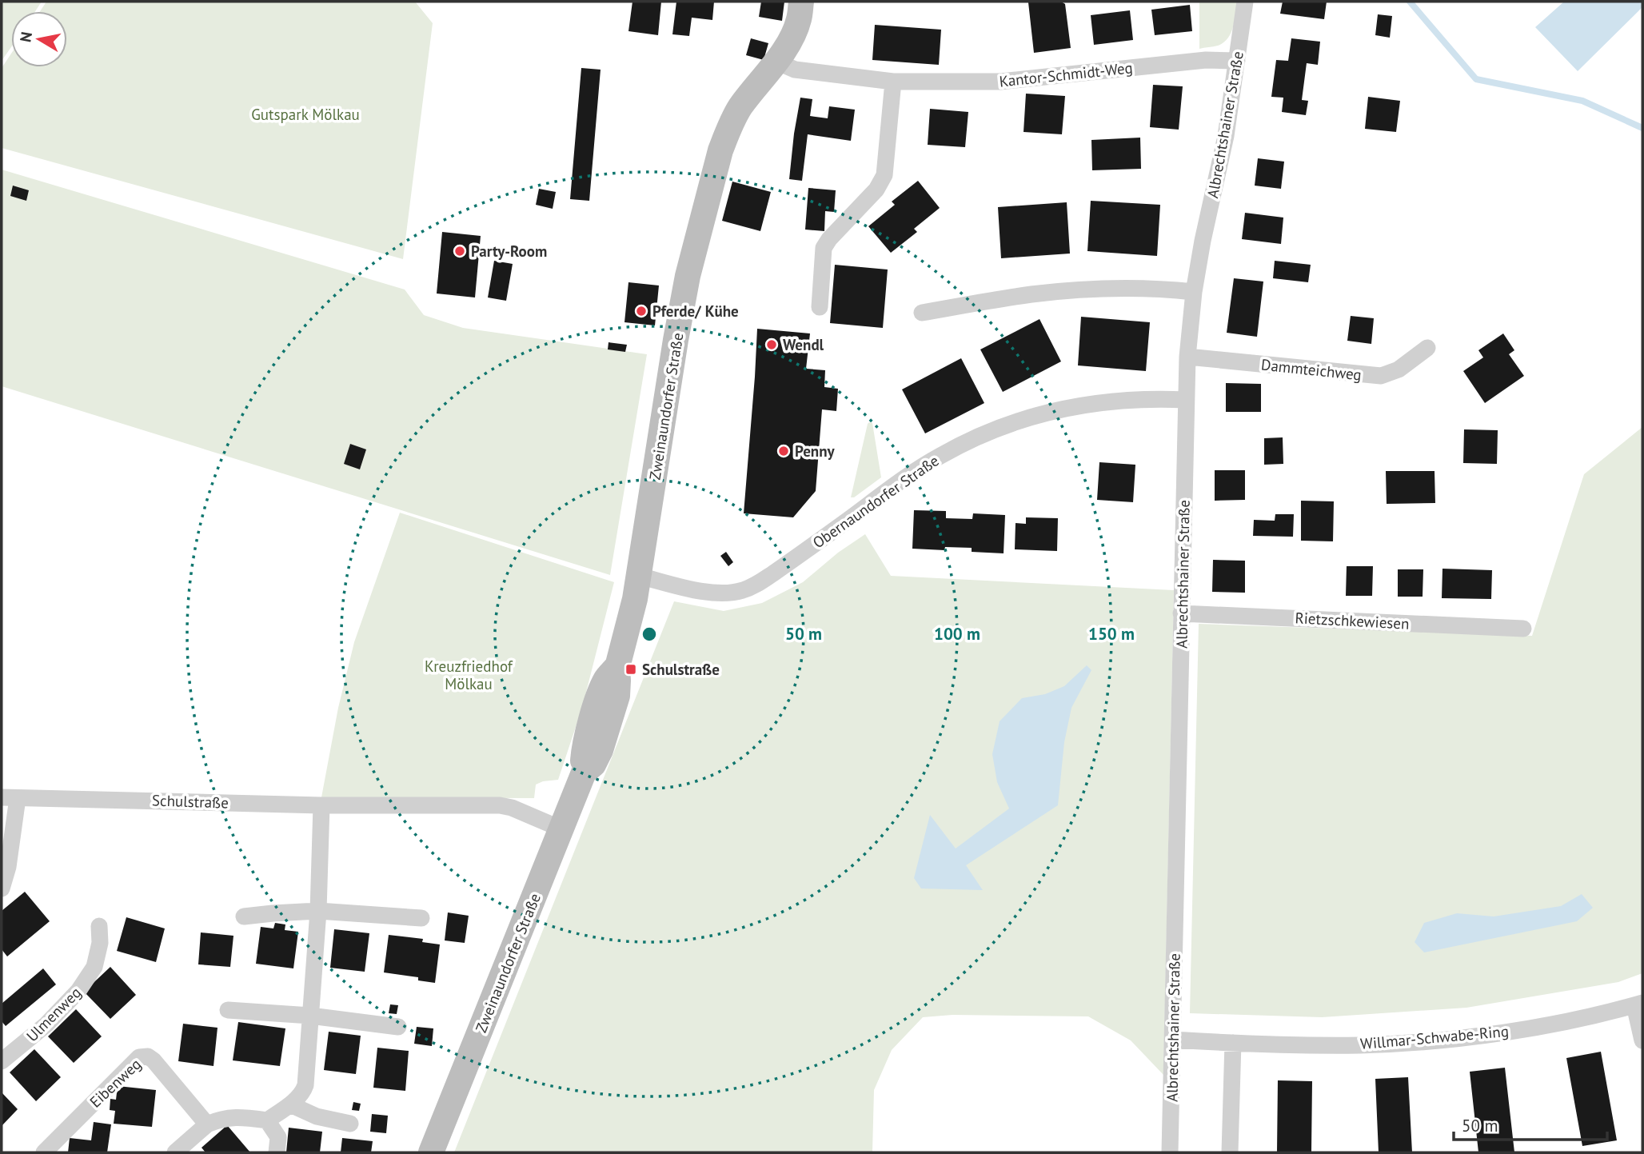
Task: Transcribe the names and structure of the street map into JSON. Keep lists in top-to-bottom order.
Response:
{
  "streets": {
    "street": [
      "Kantor-Schmidt-Weg",
      "Albrechtshainer Straße",
      "Dammteichweg",
      "Zweinaundorfer Straße",
      "Obernaundorfer Straße",
      "Rietzschkewiesen",
      "Schulstraße",
      "Ulmenweg",
      "Willmar-Schwabe-Ring",
      "Eibenweg"
    ]
  },
  "crossings": [
    ["Kantor-Schmidt-Weg", "Albrechtshainer Straße"],
    ["Kantor-Schmidt-Weg", "Zweinaundorfer Straße"],
    ["Albrechtshainer Straße", "Dammteichweg"],
    ["Albrechtshainer Straße", "Obernaundorfer Straße"],
    ["Albrechtshainer Straße", "Rietzschkewiesen"],
    ["Albrechtshainer Straße", "Willmar-Schwabe-Ring"],
    ["Zweinaundorfer Straße", "Obernaundorfer Straße"],
    ["Zweinaundorfer Straße", "Schulstraße"]
  ],
  "parks": ["Gutspark Mölkau", "Kreuzfriedhof Mölkau"],
  "places": {
    "other": [
      "Party-Room",
      "Pferde/ Kühe",
      "Wendl",
      "Penny"
    ],
    "transit": ["Schulstraße"]
  },
  "scale_bar": "50 m",
  "north": "left",
  "rings": ["50 m", "100 m", "150 m"]
}
